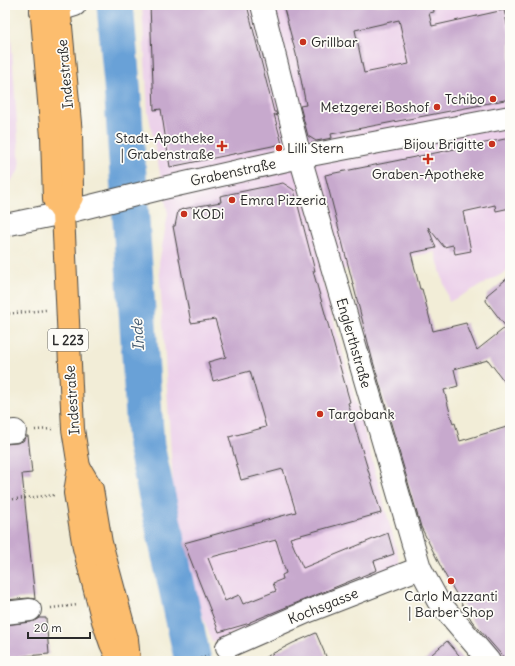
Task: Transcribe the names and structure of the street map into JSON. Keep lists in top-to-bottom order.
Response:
{
  "streets": {
    "main road": ["Indestraße", "L 223"],
    "street": ["Grabenstraße", "Englerthstraße", "Kochsgasse"]
  },
  "crossings": [
    ["Indestraße", "Grabenstraße"],
    ["Grabenstraße", "Englerthstraße"],
    ["Englerthstraße", "Kochsgasse"]
  ],
  "water": ["Inde"],
  "places": {
    "other": [
      "Grillbar",
      "Tchibo",
      "Metzgerei Boshof",
      "Bijou Brigitte",
      "Lilli Stern",
      "Emra Pizzeria",
      "KODi",
      "Targobank",
      "Carlo Mazzanti | Barber Shop"
    ],
    "health": ["Stadt-Apotheke | Grabenstraße", "Graben-Apotheke"]
  },
  "scale_bar": "20 m"
}
